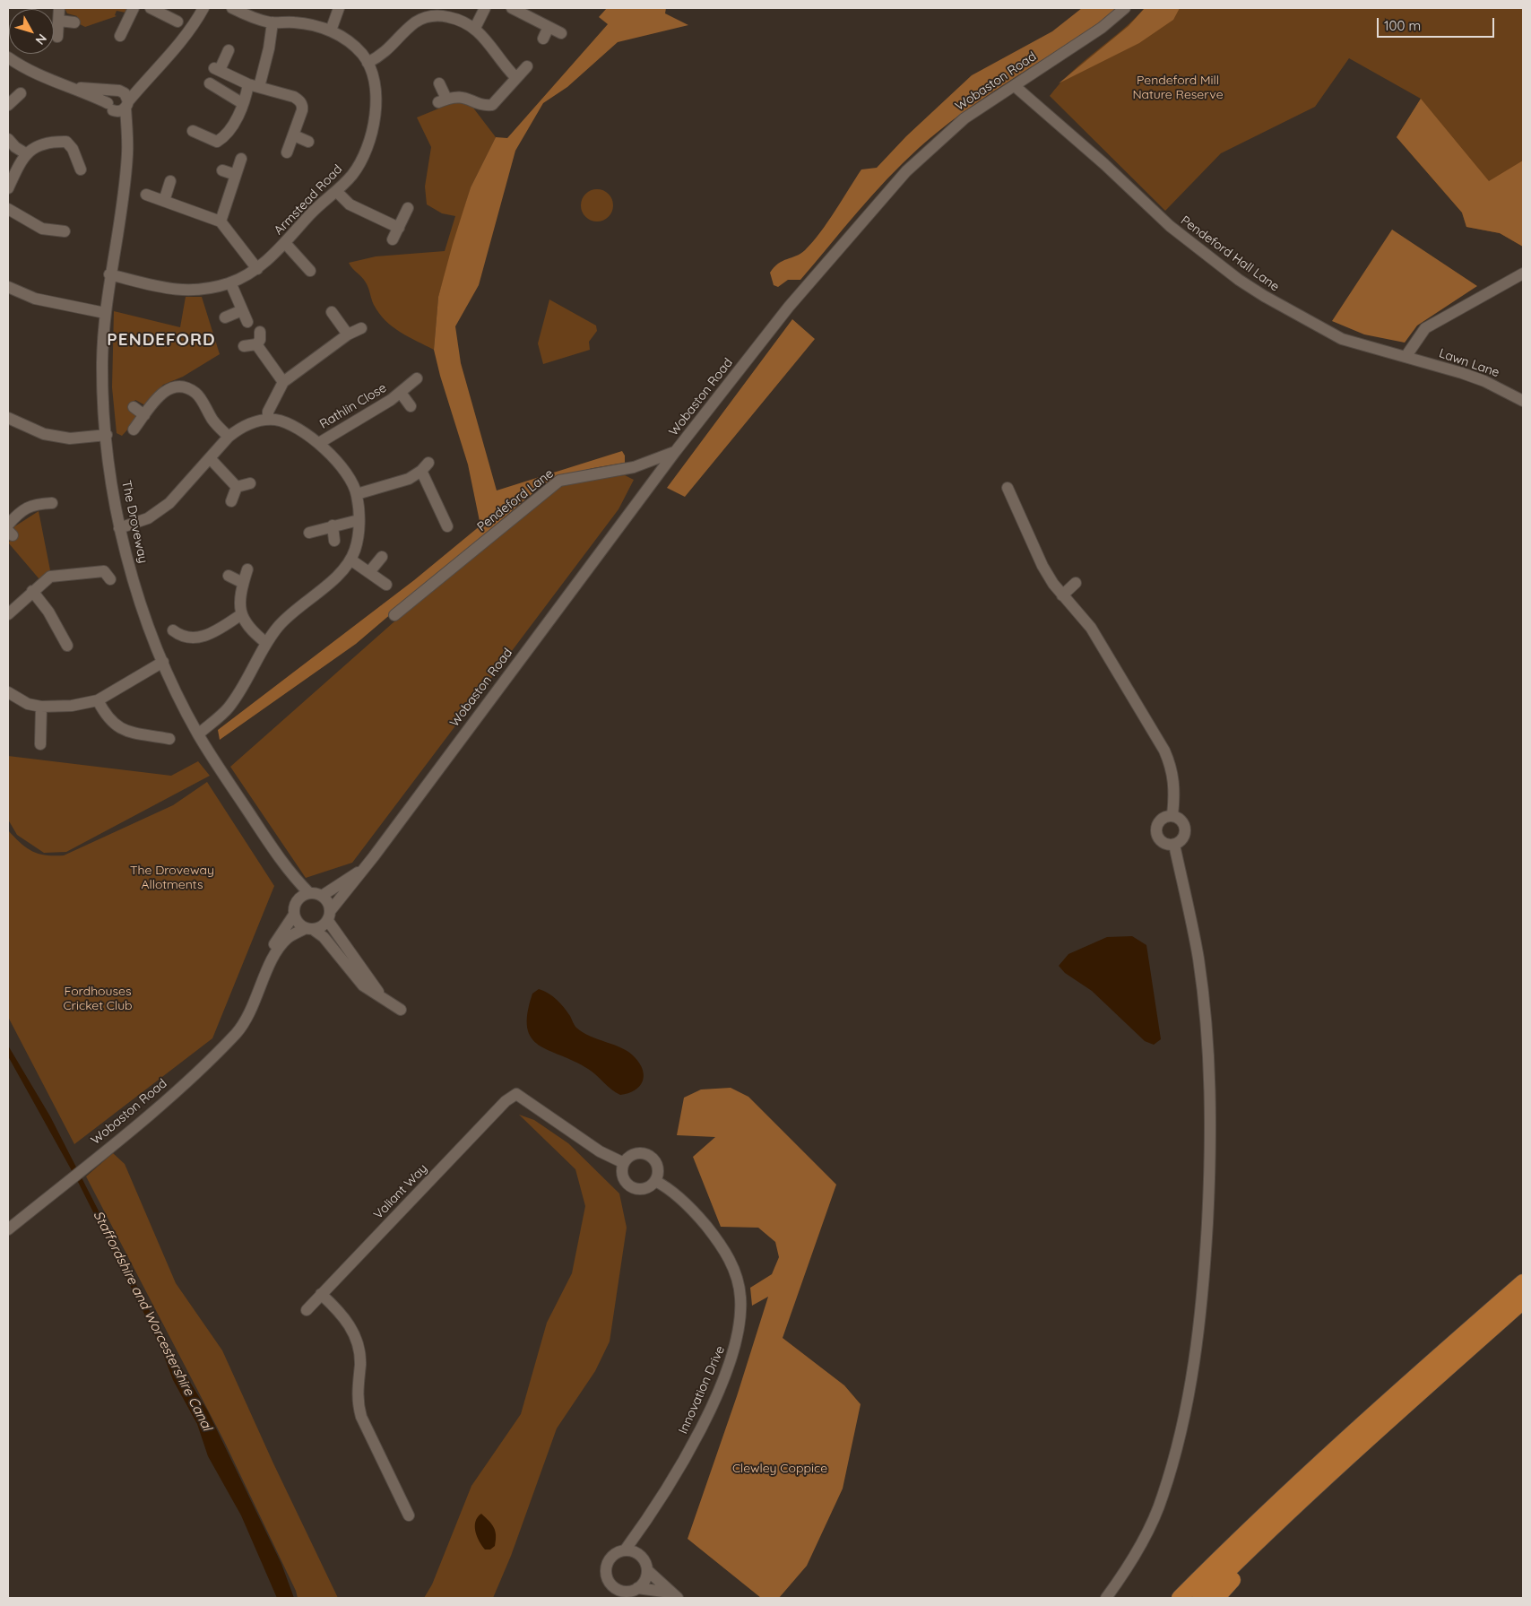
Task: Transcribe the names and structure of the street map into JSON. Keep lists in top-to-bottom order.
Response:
{
  "streets": {
    "street": [
      "Wobaston Road",
      "Armstead Road",
      "Pendeford Hall Lane",
      "Lawn Lane",
      "Rathlin Close",
      "Pendeford Lane",
      "The Droveway",
      "Valiant Way",
      "Innovation Drive"
    ]
  },
  "crossings": [
    ["Wobaston Road", "Pendeford Hall Lane"],
    ["Wobaston Road", "Pendeford Lane"],
    ["Wobaston Road", "The Droveway"],
    ["Armstead Road", "The Droveway"],
    ["Pendeford Hall Lane", "Lawn Lane"],
    ["Valiant Way", "Innovation Drive"]
  ],
  "districts": ["PENDEFORD"],
  "water": ["Staffordshire and Worcestershire Canal"],
  "parks": [
    "Pendeford Mill Nature Reserve",
    "The Droveway Allotments",
    "Fordhouses Cricket Club",
    "Clewley Coppice"
  ],
  "scale_bar": "100 m",
  "north": "bottom right"
}
